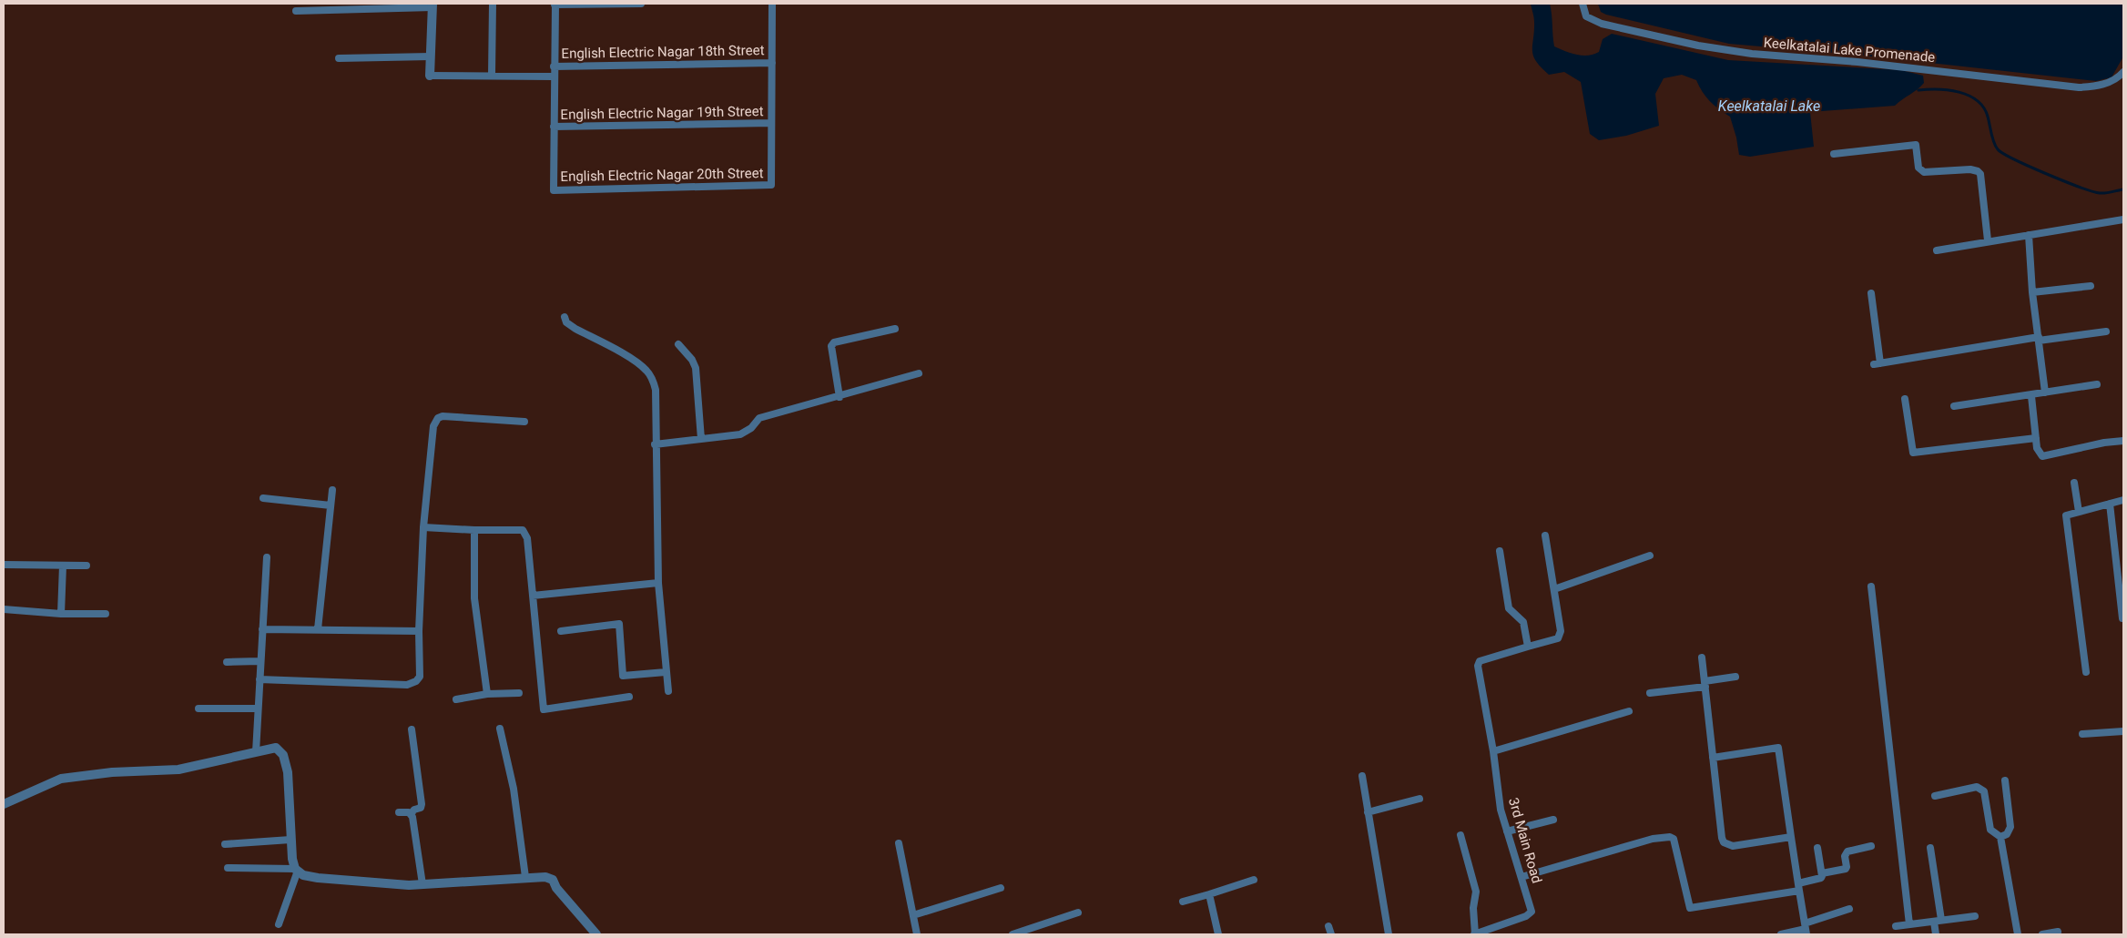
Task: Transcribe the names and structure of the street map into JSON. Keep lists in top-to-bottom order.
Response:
{
  "streets": {
    "street": [
      "Keelkatalai Lake Promenade",
      "English Electric Nagar 18th Street",
      "English Electric Nagar 19th Street",
      "English Electric Nagar 20th Street",
      "3rd Main Road"
    ]
  },
  "crossings": [
    ["English Electric Nagar 19th Street", "English Electric Nagar 20th Street"]
  ],
  "water": ["Keelkatalai Lake"]
}
